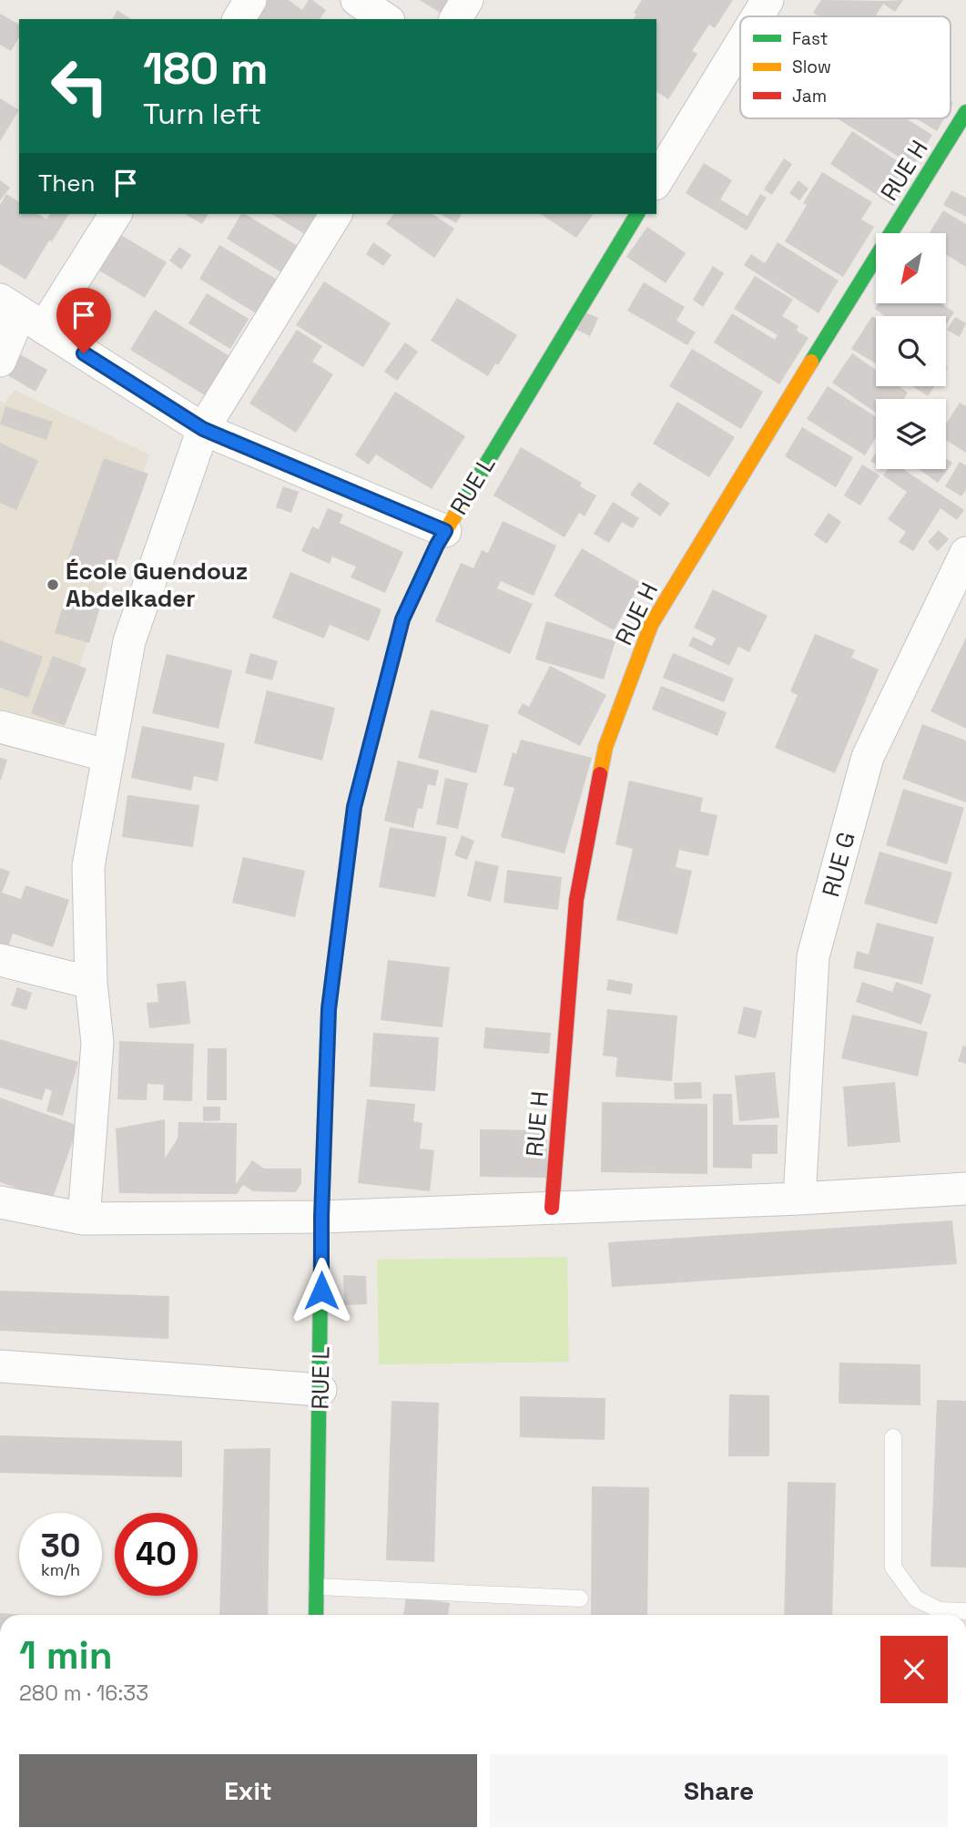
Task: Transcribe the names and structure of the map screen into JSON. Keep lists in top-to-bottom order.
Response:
{
  "streets": {
    "street": ["RUE H", "RUE L", "RUE G"]
  },
  "places": ["École Guendouz Abdelkader"],
  "legend": ["Fast", "Slow", "Jam"],
  "north": "bottom left",
  "page": {
    "turn": ["180 m", "Turn left"],
    "then": "Then",
    "speed": "30 km/h",
    "limit": "40",
    "heading": ["1 min", "280 m · 16:33"],
    "buttons": ["Exit", "Share"]
  }
}
